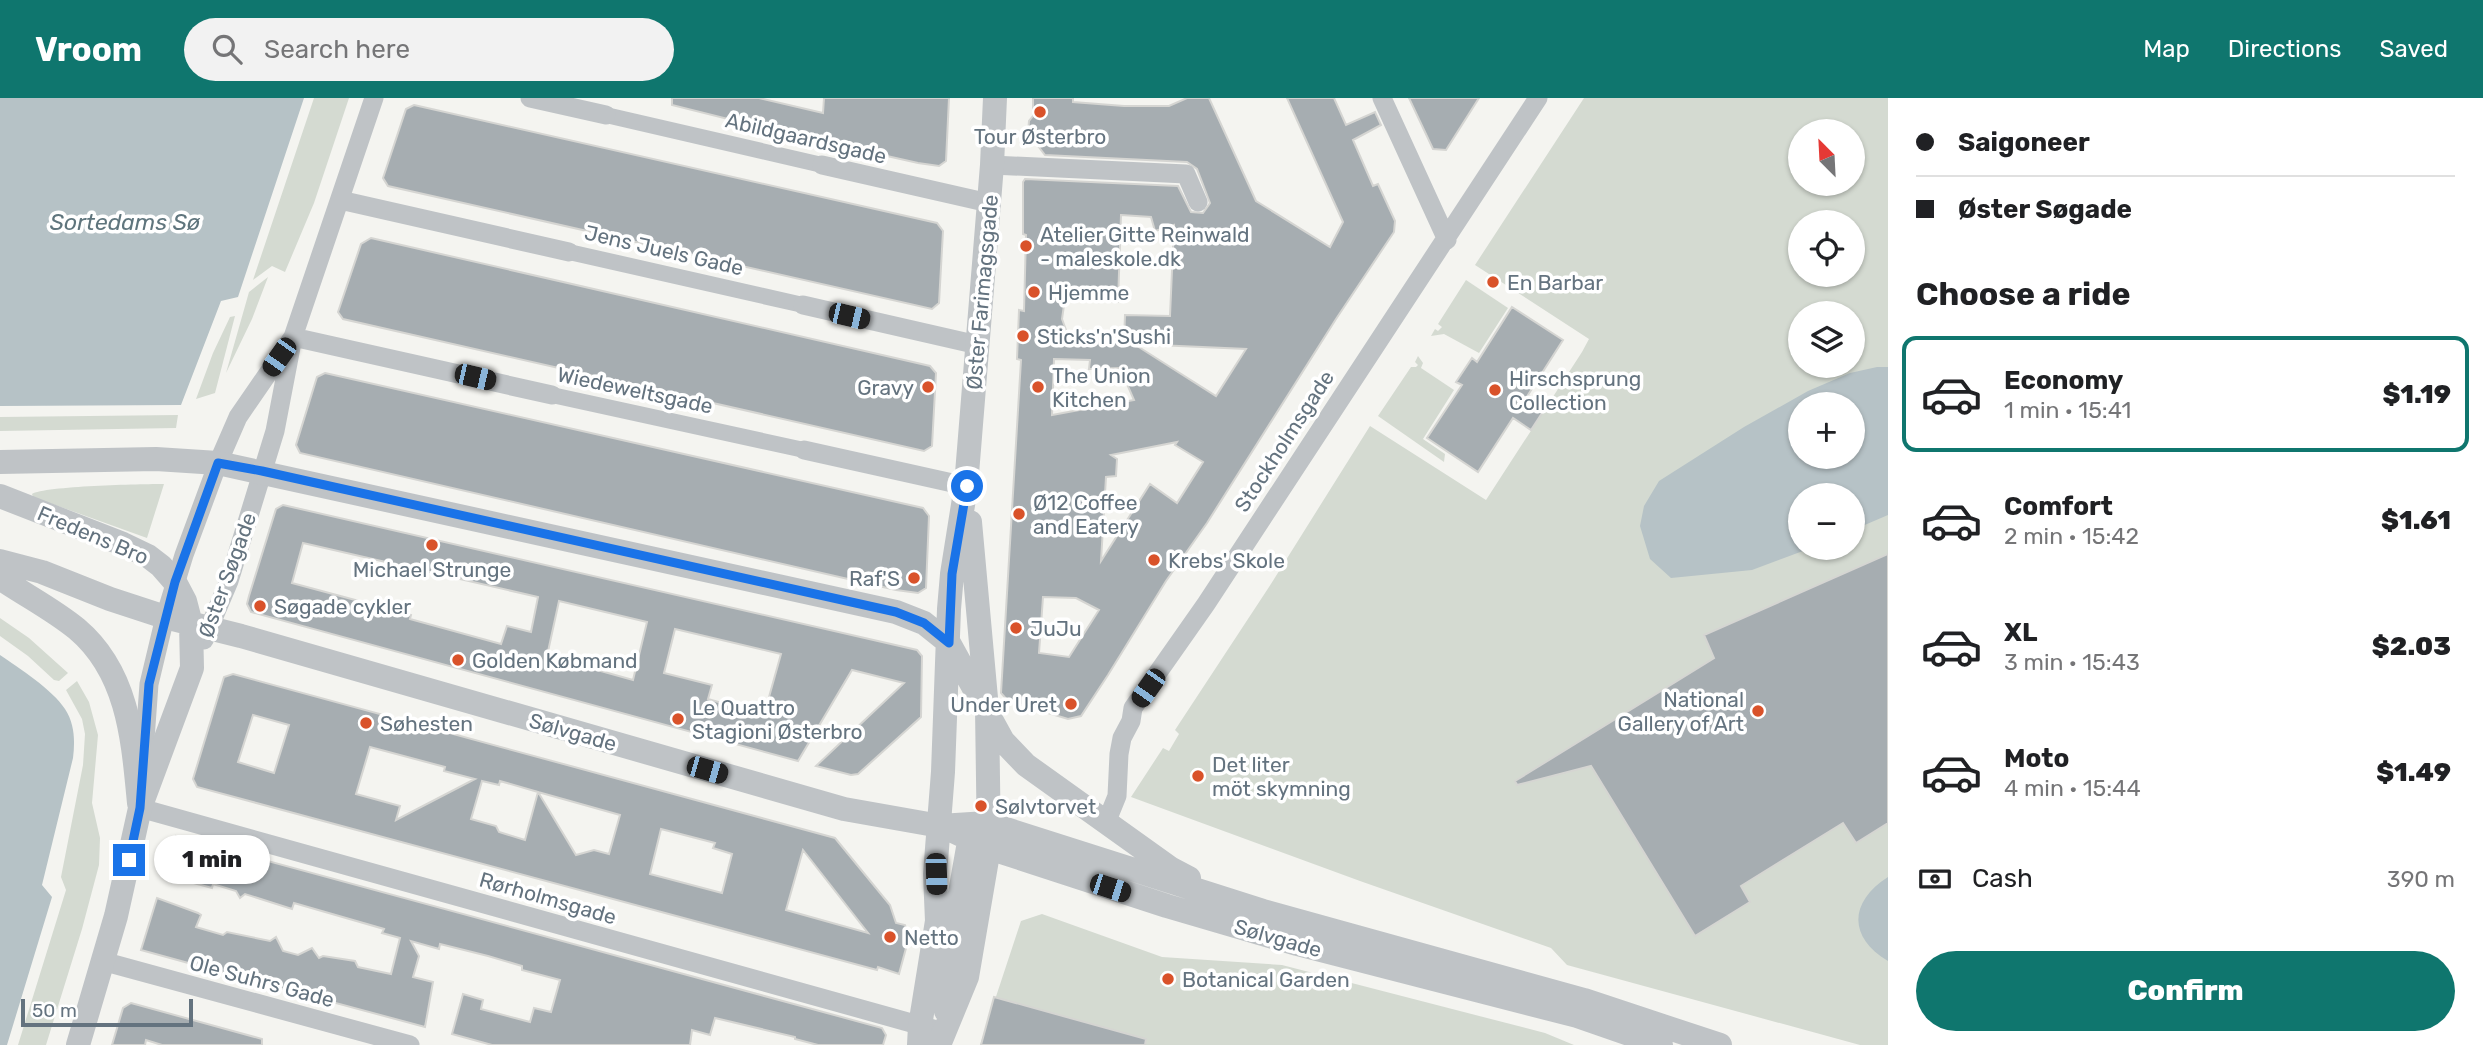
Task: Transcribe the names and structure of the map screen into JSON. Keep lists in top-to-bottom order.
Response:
{
  "streets": {
    "street": [
      "Abildgaardsgade",
      "Jens Juels Gade",
      "Øster Farimagsgade",
      "Wiedeweltsgade",
      "Stockholmsgade",
      "Fredens Bro",
      "Øster Søgade",
      "Sølvgade",
      "Rørholmsgade",
      "Ole Suhrs Gade"
    ]
  },
  "crossings": [
    ["Abildgaardsgade", "Øster Farimagsgade"],
    ["Jens Juels Gade", "Øster Farimagsgade"],
    ["Jens Juels Gade", "Øster Søgade"],
    ["Øster Farimagsgade", "Wiedeweltsgade"],
    ["Øster Farimagsgade", "Sølvgade"],
    ["Øster Farimagsgade", "Rørholmsgade"],
    ["Wiedeweltsgade", "Øster Søgade"],
    ["Stockholmsgade", "Sølvgade"],
    ["Fredens Bro", "Øster Søgade"],
    ["Fredens Bro", "Sølvgade"],
    ["Øster Søgade", "Sølvgade"],
    ["Øster Søgade", "Rørholmsgade"],
    ["Øster Søgade", "Ole Suhrs Gade"]
  ],
  "water": ["Sortedams Sø"],
  "places": [
    "Tour Østerbro",
    "Atelier Gitte Reinwald - maleskole.dk",
    "En Barbar",
    "Hjemme",
    "Sticks'n'Sushi",
    "Gravy",
    "The Union Kitchen",
    "Hirschsprung Collection",
    "Ø12 Coffee and Eatery",
    "Michael Strunge",
    "Krebs' Skole",
    "Raf'S",
    "Søgade cykler",
    "JuJu",
    "Golden Købmand",
    "Under Uret",
    "National Gallery of Art",
    "Le Quattro Stagioni Østerbro",
    "Søhesten",
    "Det liter möt skymning",
    "Sølvtorvet",
    "Netto",
    "Botanical Garden"
  ],
  "scale_bar": "50 m",
  "north": "top left",
  "page": {
    "header": "Vroom",
    "search": "Search here",
    "nav": ["Map", "Directions", "Saved"],
    "banner": ["Saigoneer", "Øster Søgade"],
    "map_buttons": ["+", "−"],
    "heading": "Choose a ride",
    "list": [
      {
        "name": "Economy",
        "note": "1 min · 15:41",
        "value": "$1.19"
      },
      {
        "name": "Comfort",
        "note": "2 min · 15:42",
        "value": "$1.61"
      },
      {
        "name": "XL",
        "note": "3 min · 15:43",
        "value": "$2.03"
      },
      {
        "name": "Moto",
        "note": "4 min · 15:44",
        "value": "$1.49"
      }
    ],
    "bubble": "1 min",
    "pay": ["Cash", "390 m"],
    "buttons": "Confirm",
    "scale": "50 m"
  }
}
